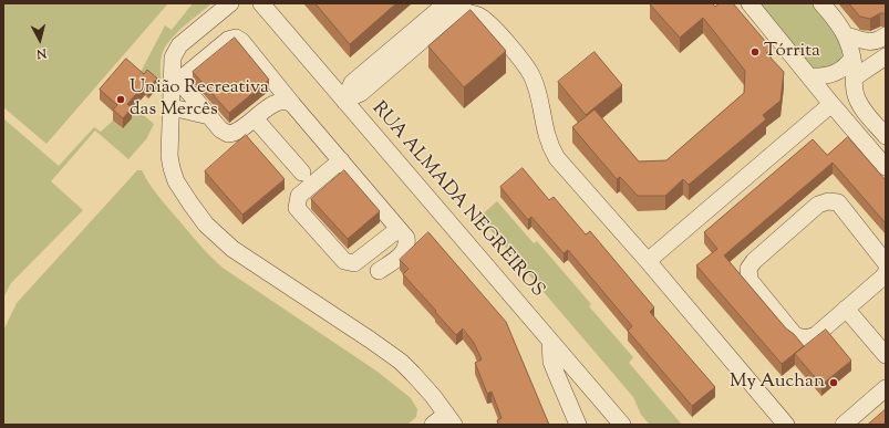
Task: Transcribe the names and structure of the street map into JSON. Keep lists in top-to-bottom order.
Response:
{
  "streets": {
    "street": ["RUA ALMADA NEGREIROS"]
  },
  "places": ["Tórrita", "União Recreativa das Mercês", "My Auchan"],
  "north": "bottom"
}
